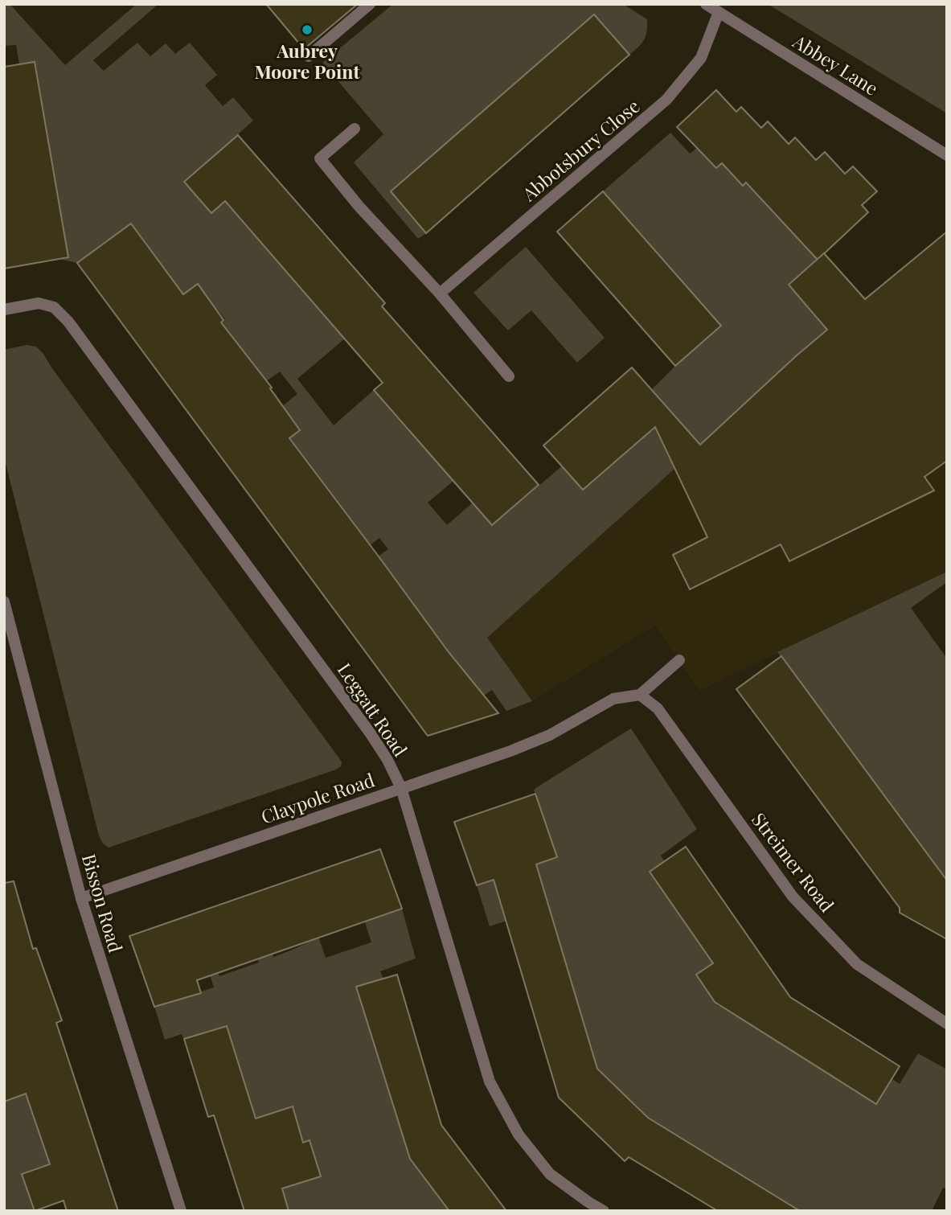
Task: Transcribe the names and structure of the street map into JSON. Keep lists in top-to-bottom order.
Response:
{
  "streets": {
    "street": [
      "Abbey Lane",
      "Abbotsbury Close",
      "Leggatt Road",
      "Claypole Road",
      "Streimer Road",
      "Bisson Road"
    ]
  },
  "crossings": [
    ["Abbey Lane", "Abbotsbury Close"],
    ["Leggatt Road", "Claypole Road"],
    ["Claypole Road", "Streimer Road"],
    ["Claypole Road", "Bisson Road"]
  ],
  "places": ["Aubrey Moore Point"]
}
